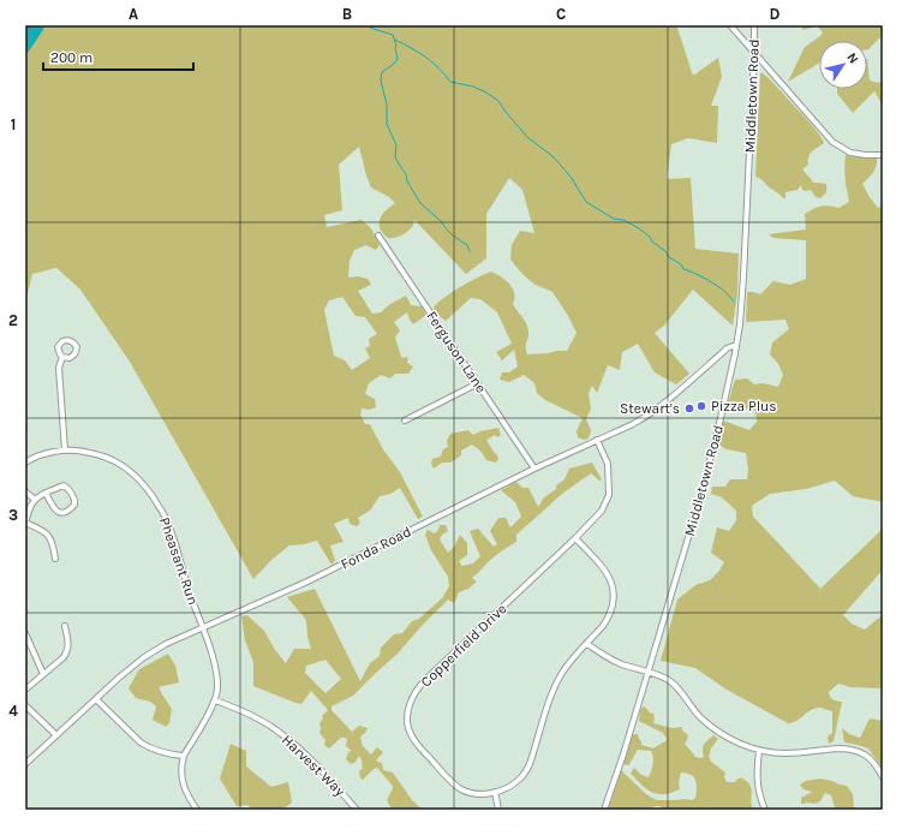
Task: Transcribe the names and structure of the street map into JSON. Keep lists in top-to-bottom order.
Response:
{
  "streets": {
    "street": [
      "Middletown Road",
      "Ferguson Lane",
      "Fonda Road",
      "Pheasant Run",
      "Copperfield Drive",
      "Harvest Way"
    ]
  },
  "crossings": [
    ["Middletown Road", "Fonda Road"],
    ["Ferguson Lane", "Fonda Road"],
    ["Fonda Road", "Pheasant Run"],
    ["Fonda Road", "Copperfield Drive"],
    ["Pheasant Run", "Harvest Way"]
  ],
  "places": ["Pizza Plus", "Stewart's"],
  "scale_bar": "200 m",
  "north": "top right",
  "grid": {
    "columns": [
      "A",
      "B",
      "C",
      "D"
    ],
    "rows": [
      "1",
      "2",
      "3",
      "4"
    ]
  }
}
